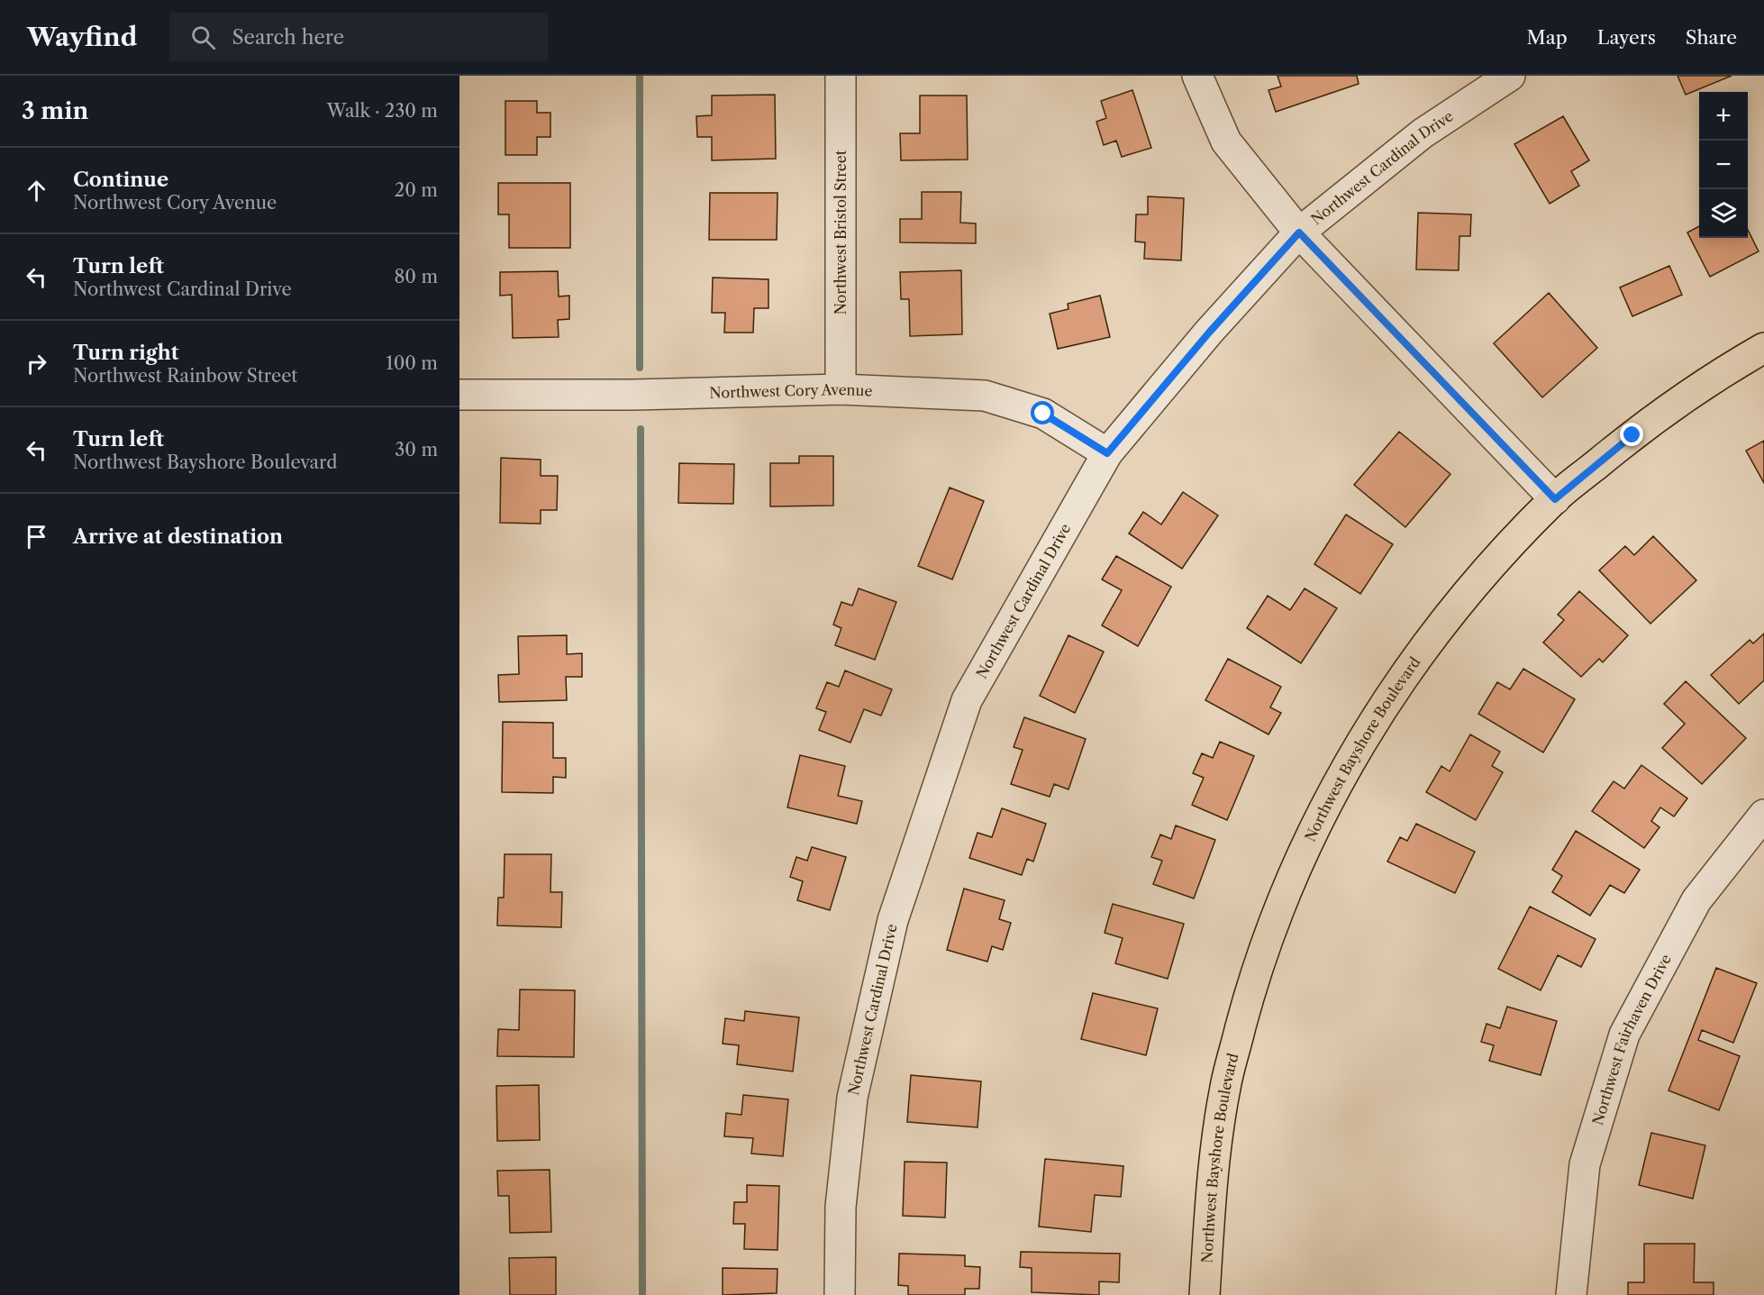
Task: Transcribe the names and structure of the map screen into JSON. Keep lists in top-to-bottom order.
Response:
{
  "streets": {
    "main road": ["Northwest Bayshore Boulevard"],
    "street": [
      "Northwest Cardinal Drive",
      "Northwest Bristol Street",
      "Northwest Cory Avenue",
      "Northwest Fairhaven Drive"
    ]
  },
  "crossings": [
    ["Northwest Cardinal Drive", "Northwest Cory Avenue"],
    ["Northwest Bristol Street", "Northwest Cory Avenue"]
  ],
  "page": {
    "header": "Wayfind",
    "search": "Search here",
    "nav": ["Map", "Layers", "Share"],
    "heading": ["3 min", "Walk · 230 m"],
    "map_buttons": ["+", "−"],
    "list": [
      ["Continue", "Northwest Cory Avenue", "20 m"],
      ["Turn left", "Northwest Cardinal Drive", "80 m"],
      ["Turn right", "Northwest Rainbow Street", "100 m"],
      ["Turn left", "Northwest Bayshore Boulevard", "30 m"],
      "Arrive at destination"
    ]
  }
}
